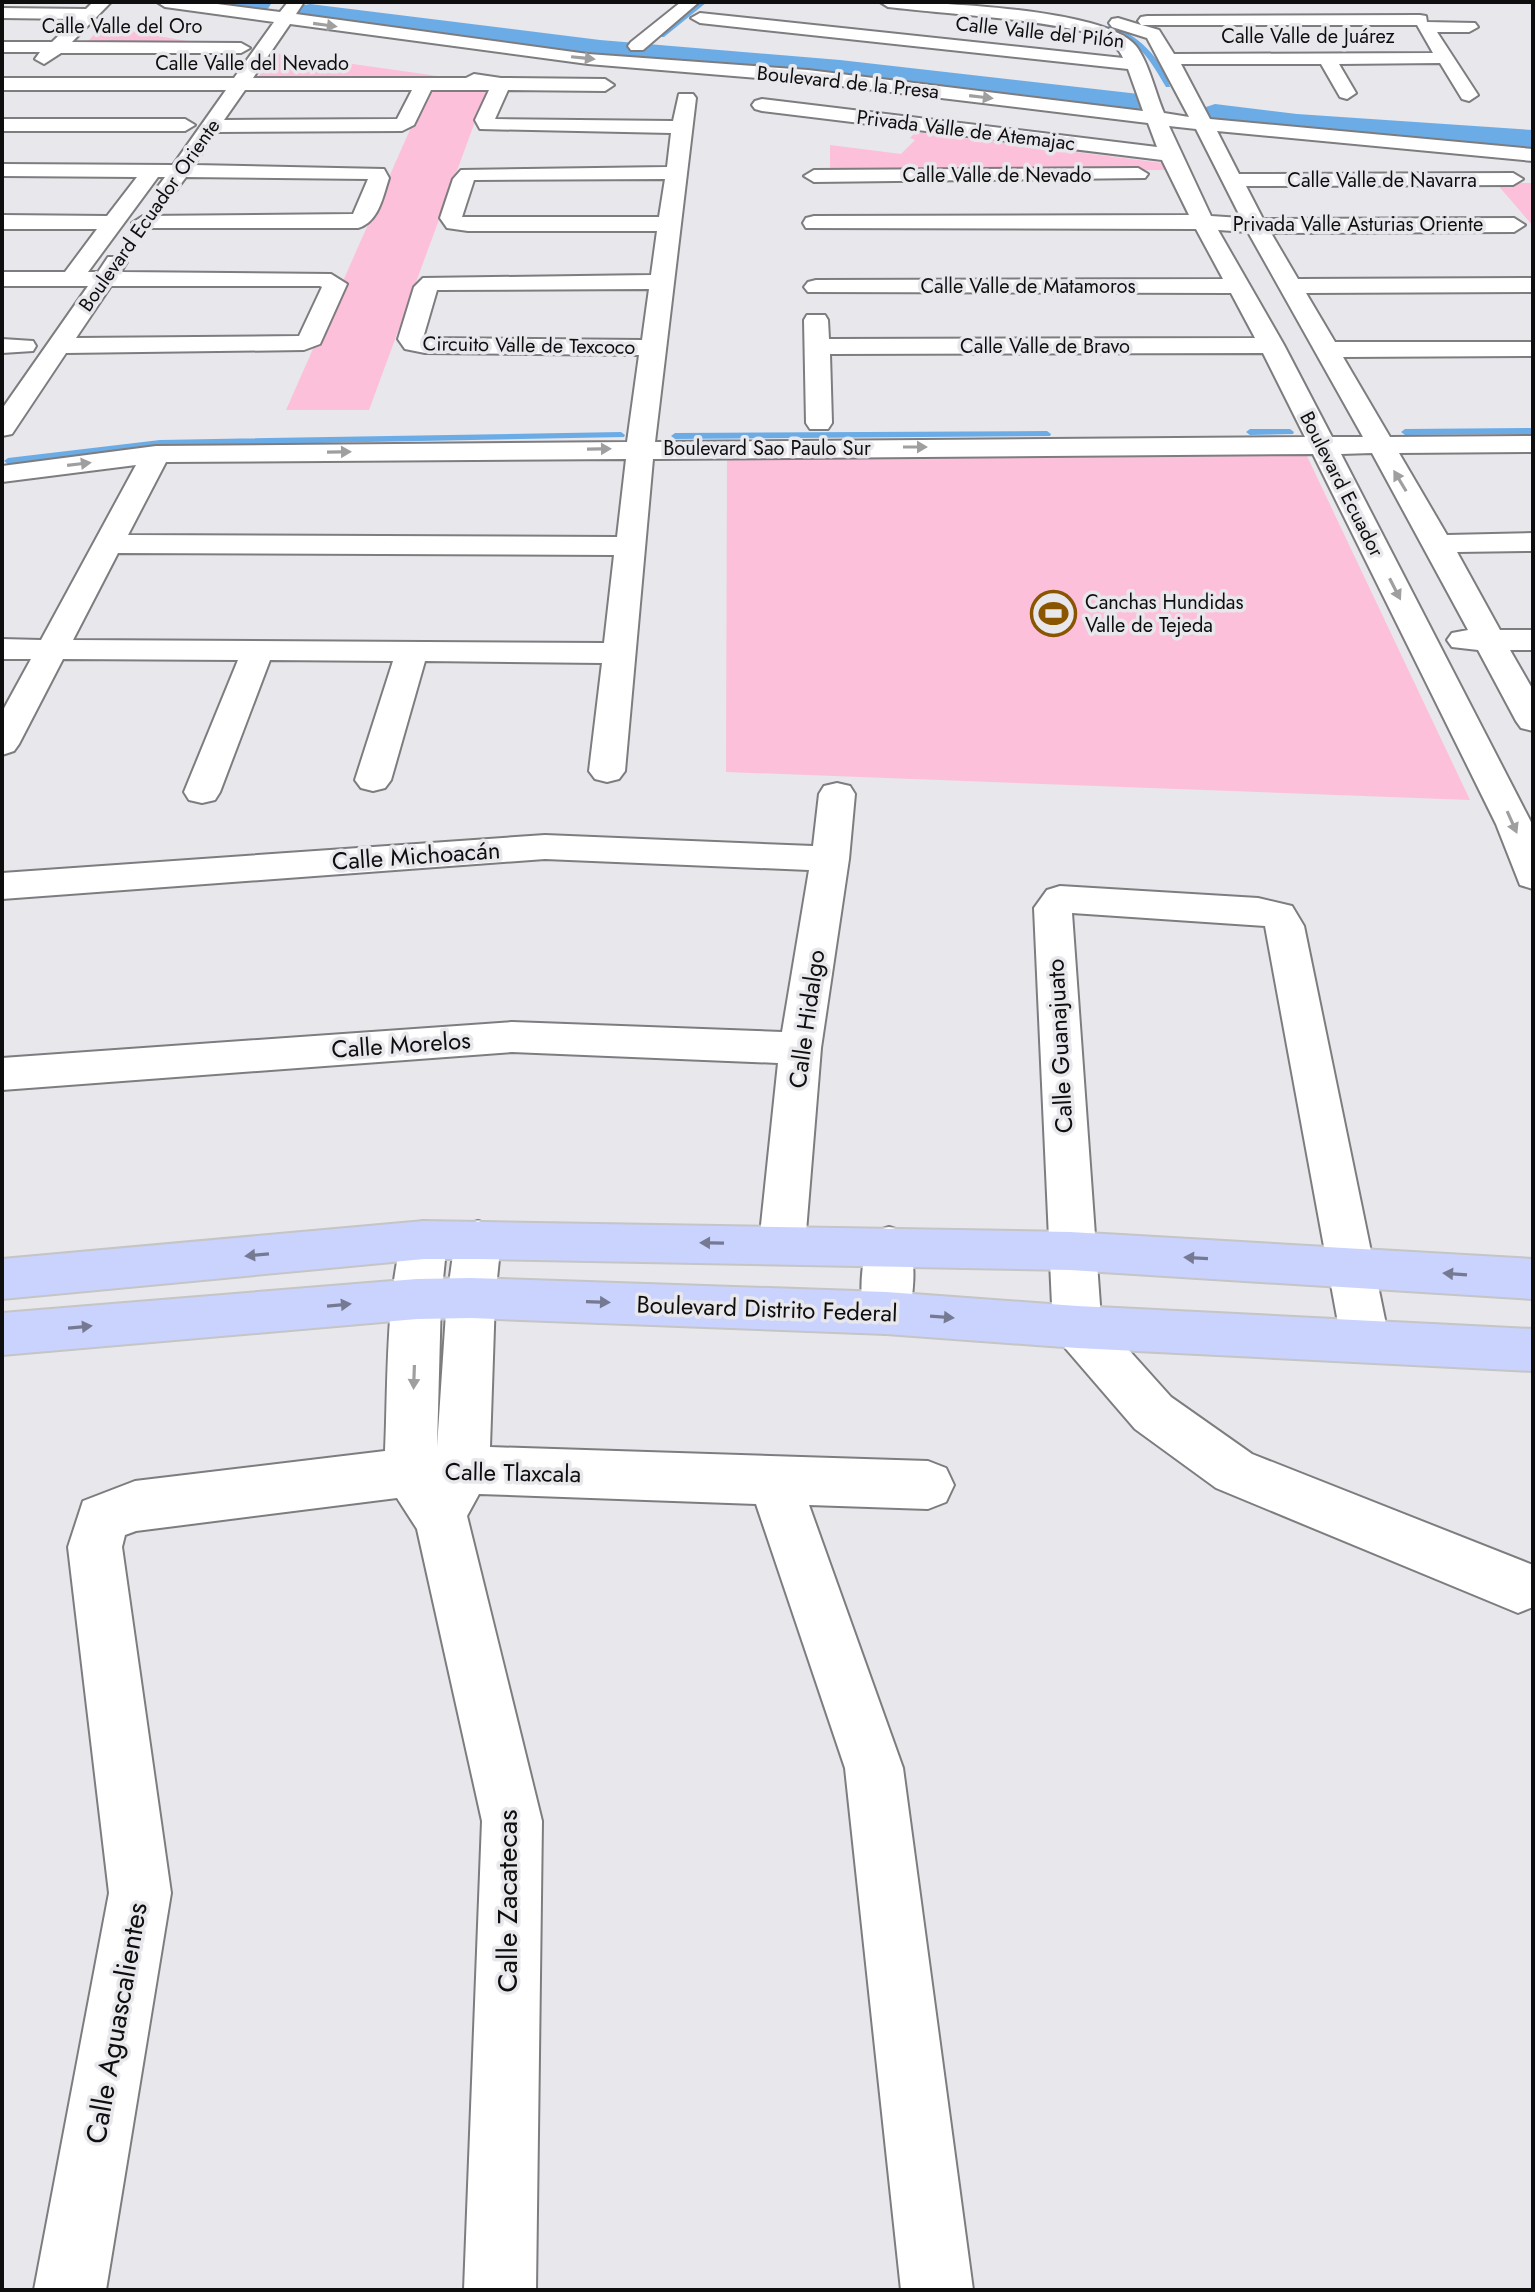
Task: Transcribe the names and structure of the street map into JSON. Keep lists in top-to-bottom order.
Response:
{
  "streets": {
    "main road": ["Boulevard Distrito Federal"],
    "street": [
      "Calle Valle del Oro",
      "Calle Valle del Pilón",
      "Calle Valle de Juárez",
      "Calle Valle del Nevado",
      "Boulevard de la Presa",
      "Privada Valle de Atemajac",
      "Calle Valle de Nevado",
      "Calle Valle de Navarra",
      "Boulevard Ecuador Oriente",
      "Privada Valle Asturias Oriente",
      "Calle Valle de Matamoros",
      "Circuito Valle de Texcoco",
      "Calle Valle de Bravo",
      "Boulevard Sao Paulo Sur",
      "Boulevard Ecuador",
      "Calle Michoacán",
      "Calle Hidalgo",
      "Calle Morelos",
      "Calle Guanajuato",
      "Calle Tlaxcala",
      "Calle Zacatecas",
      "Calle Aguascalientes"
    ]
  },
  "crossings": [
    ["Calle Valle del Oro", "Boulevard Ecuador Oriente"],
    ["Calle Valle del Pilón", "Boulevard Ecuador"],
    ["Calle Valle del Nevado", "Boulevard Ecuador Oriente"],
    ["Boulevard de la Presa", "Boulevard Ecuador Oriente"],
    ["Boulevard de la Presa", "Boulevard Ecuador"],
    ["Privada Valle de Atemajac", "Calle Valle de Nevado"],
    ["Privada Valle de Atemajac", "Boulevard Ecuador"],
    ["Calle Valle de Nevado", "Privada Valle Asturias Oriente"],
    ["Calle Valle de Nevado", "Boulevard Ecuador"],
    ["Privada Valle Asturias Oriente", "Boulevard Ecuador"],
    ["Calle Valle de Matamoros", "Boulevard Ecuador"],
    ["Calle Valle de Bravo", "Boulevard Ecuador"],
    ["Boulevard Sao Paulo Sur", "Boulevard Ecuador"],
    ["Calle Michoacán", "Calle Hidalgo"],
    ["Calle Hidalgo", "Calle Morelos"],
    ["Calle Guanajuato", "Boulevard Distrito Federal"],
    ["Calle Tlaxcala", "Calle Zacatecas"],
    ["Calle Tlaxcala", "Calle Aguascalientes"]
  ],
  "places": {
    "sports": ["Canchas Hundidas Valle de Tejeda"]
  }
}
